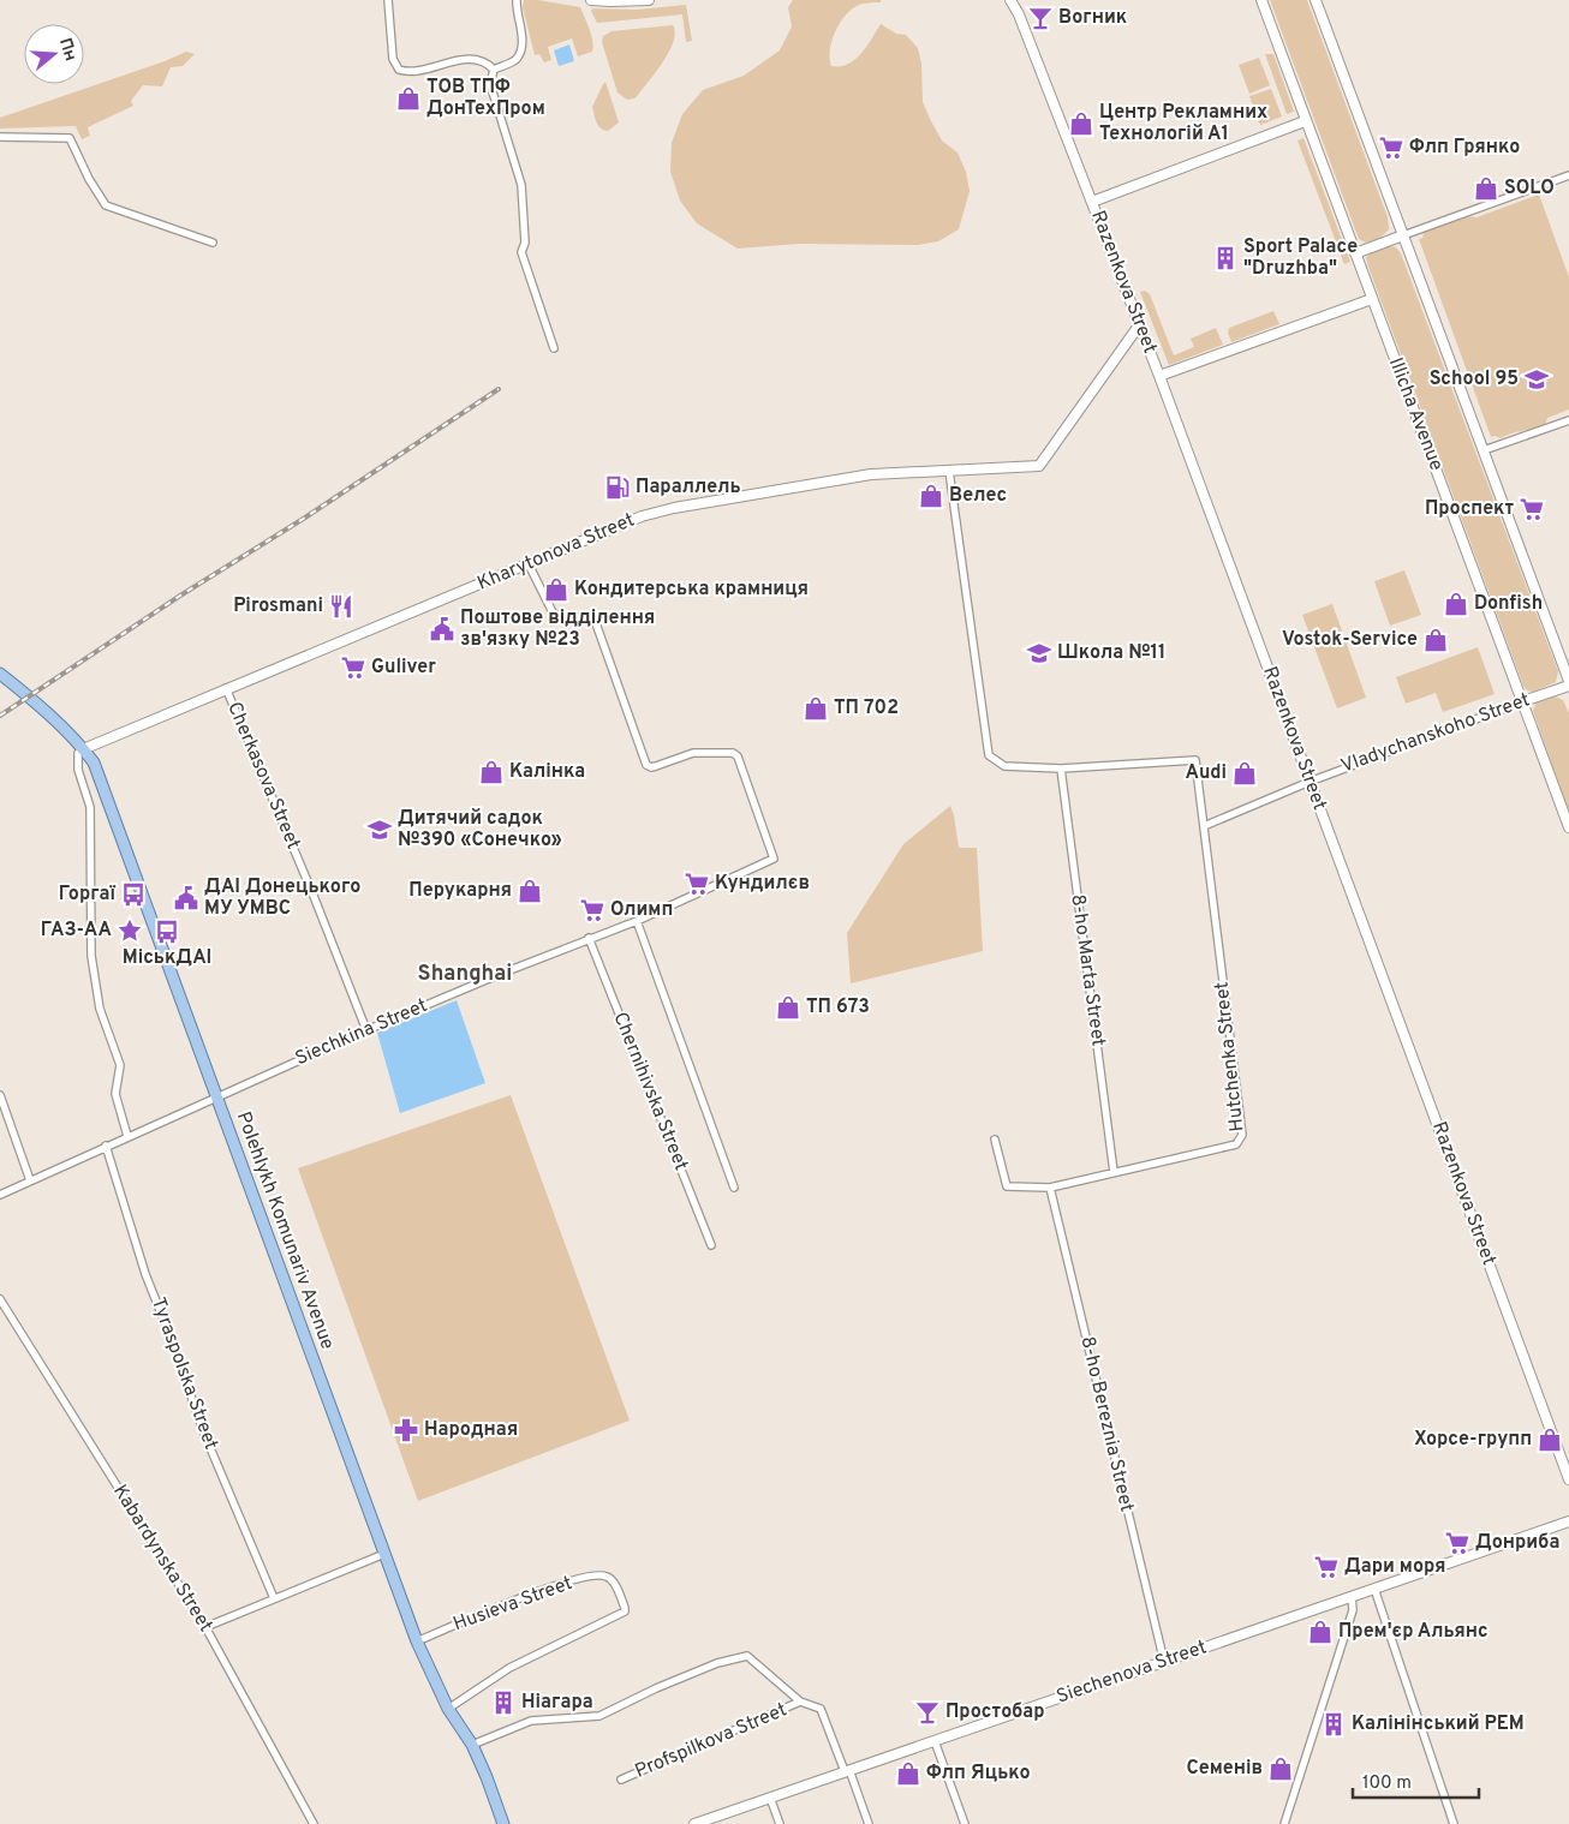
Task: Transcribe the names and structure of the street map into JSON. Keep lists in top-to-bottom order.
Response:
{
  "streets": {
    "main road": ["Polehlykh Komunariv Avenue"],
    "street": [
      "Razenkova Street",
      "Illicha Avenue",
      "Kharytonova Street",
      "Vladychanskoho Street",
      "Cherkasova Street",
      "8-ho Marta Street",
      "Siechkina Street",
      "Hutchenka Street",
      "Chernihivska Street",
      "Tyraspolska Street",
      "8-ho Bereznia Street",
      "Kabardynska Street",
      "Husieva Street",
      "Siechenova Street",
      "Profspilkova Street"
    ]
  },
  "crossings": [
    ["Razenkova Street", "Kharytonova Street"],
    ["Razenkova Street", "Vladychanskoho Street"],
    ["Illicha Avenue", "Vladychanskoho Street"],
    ["Kharytonova Street", "Cherkasova Street"],
    ["Kharytonova Street", "Siechkina Street"],
    ["Kharytonova Street", "Polehlykh Komunariv Avenue"],
    ["Vladychanskoho Street", "Hutchenka Street"],
    ["Cherkasova Street", "Siechkina Street"],
    ["8-ho Marta Street", "Hutchenka Street"],
    ["Siechkina Street", "Chernihivska Street"],
    ["Siechkina Street", "Polehlykh Komunariv Avenue"],
    ["Siechkina Street", "Tyraspolska Street"],
    ["Hutchenka Street", "8-ho Bereznia Street"],
    ["Polehlykh Komunariv Avenue", "Husieva Street"],
    ["8-ho Bereznia Street", "Siechenova Street"]
  ],
  "districts": ["Shanghai"],
  "places": {
    "bar": ["Вогник", "Простобар"],
    "shop": [
      "ТОВ ТПФ ДонТехПром",
      "Центр Рекламних Технологій А1",
      "SOLO",
      "Велес",
      "Кондитерська крамниця",
      "Donfish",
      "Vostok-Service",
      "ТП 702",
      "Калінка",
      "Audi",
      "Перукарня",
      "ТП 673",
      "Хорсе-групп",
      "Прем'єр Альянс",
      "Семенів",
      "Флп Яцько"
    ],
    "supermarket": [
      "Флп Грянко",
      "Проспект",
      "Guliver",
      "Кундилєв",
      "Олимп",
      "Донриба",
      "Дари моря"
    ],
    "building": ["Sport Palace \"Druzhba\"", "Ніагара", "Калінінський РЕМ"],
    "school or university": ["School 95", "Школа №11", "Дитячий садок №390 «Сонечко»"],
    "fuel station": ["Параллель"],
    "restaurant": ["Pirosmani"],
    "public building": ["Поштове відділення зв'язку №23", "ДАІ Донецького МУ УМВС"],
    "bus stop": ["Горгаї", "МіськДАІ"],
    "place": ["ГАЗ-АА"],
    "pharmacy": ["Народная"]
  },
  "scale_bar": "100 m",
  "north": "right"
}
